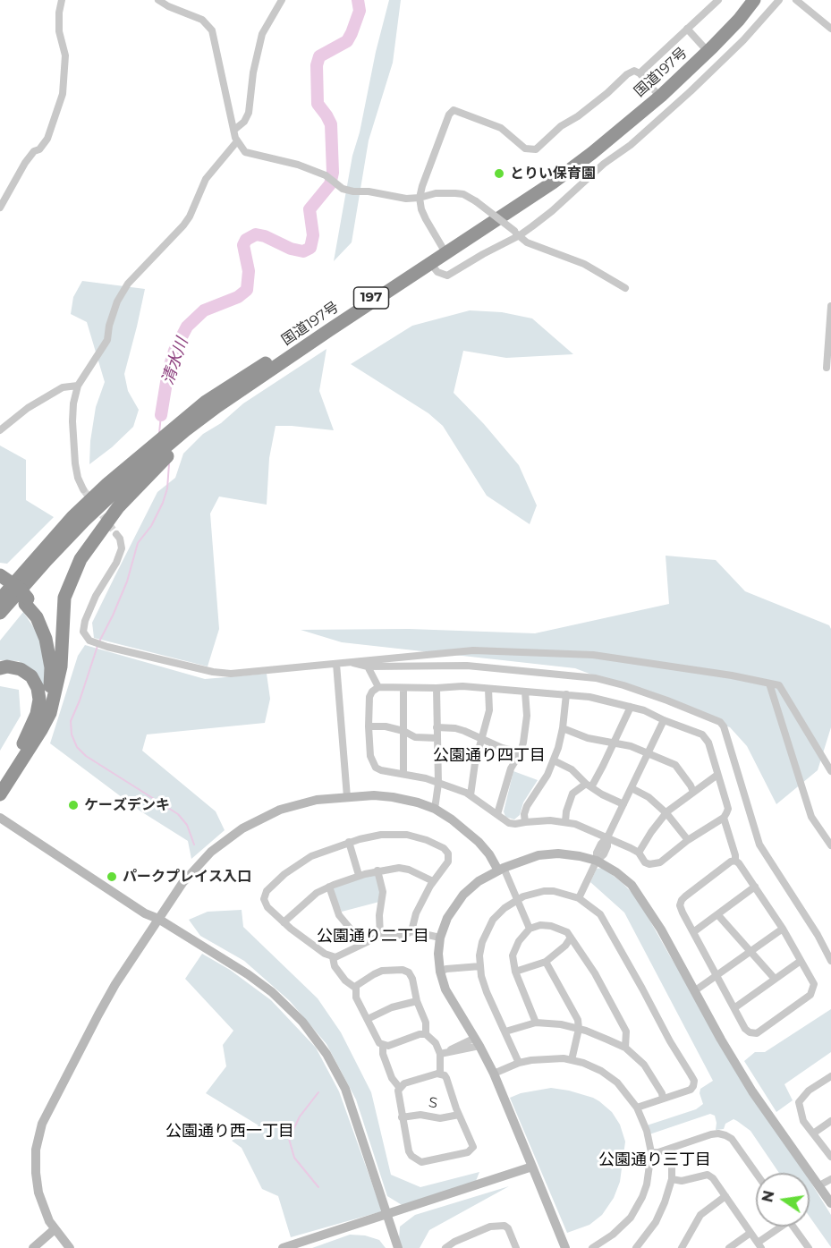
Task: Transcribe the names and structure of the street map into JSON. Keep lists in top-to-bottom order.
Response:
{
  "streets": {
    "highway": ["国道197号", "197"],
    "street": ["S"]
  },
  "districts": [
    "公園通り四丁目",
    "公園通り二丁目",
    "公園通り西一丁目",
    "公園通り三丁目"
  ],
  "water": ["清水川"],
  "places": ["とりい保育園", "ケーズデンキ", "パークプレイス入口"],
  "north": "left"
}
